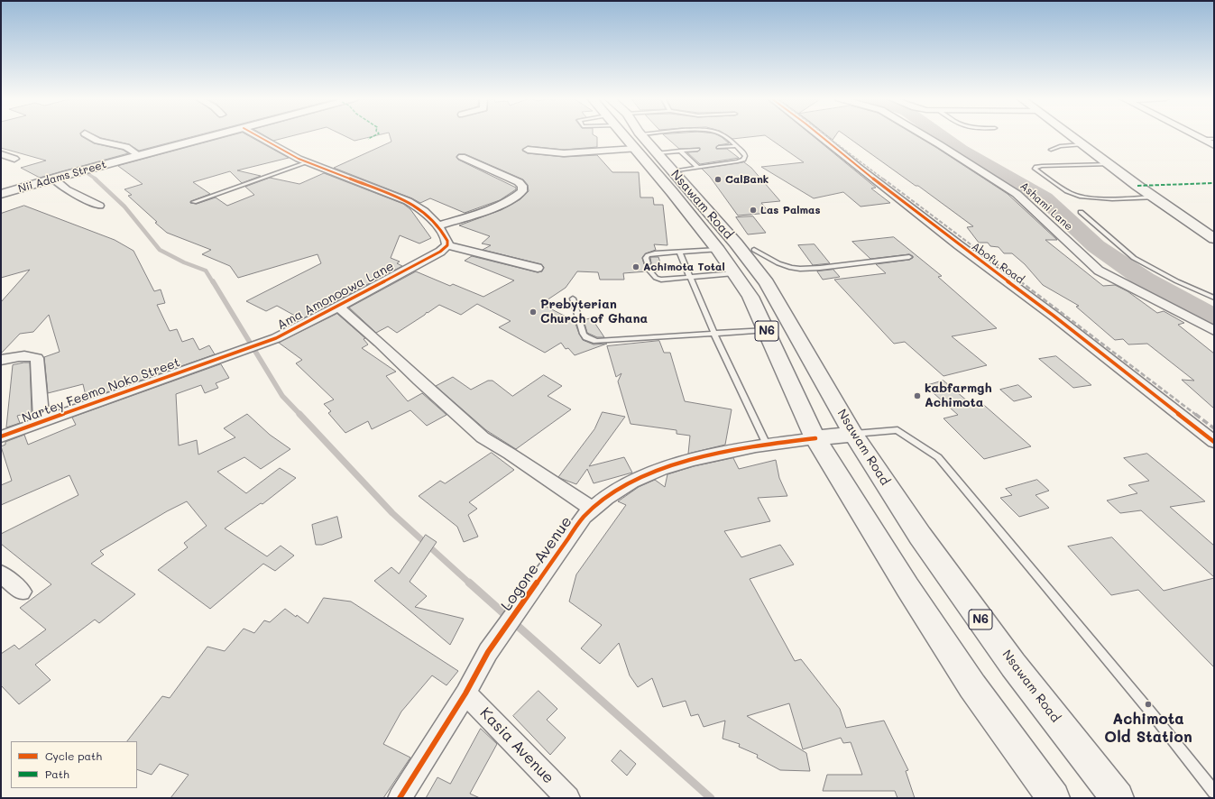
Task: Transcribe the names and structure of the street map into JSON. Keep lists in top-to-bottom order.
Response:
{
  "streets": {
    "highway": ["Nsawam Road", "N6"],
    "street": [
      "Nii Adams Street",
      "Ashami Lane",
      "Abofu Road",
      "Ama Amonoowa Lane",
      "Nartey Feemo Noko Street",
      "Logone Avenue",
      "Kasia Avenue"
    ]
  },
  "crossings": [
    ["Nsawam Road", "Logone Avenue"],
    ["Ama Amonoowa Lane", "Nartey Feemo Noko Street"],
    ["Logone Avenue", "Kasia Avenue"]
  ],
  "places": [
    "CalBank",
    "Las Palmas",
    "Achimota Total",
    "Prebyterian Church of Ghana",
    "kabfarmgh Achimota",
    "Achimota Old Station"
  ],
  "legend": ["Cycle path", "Path"]
}
